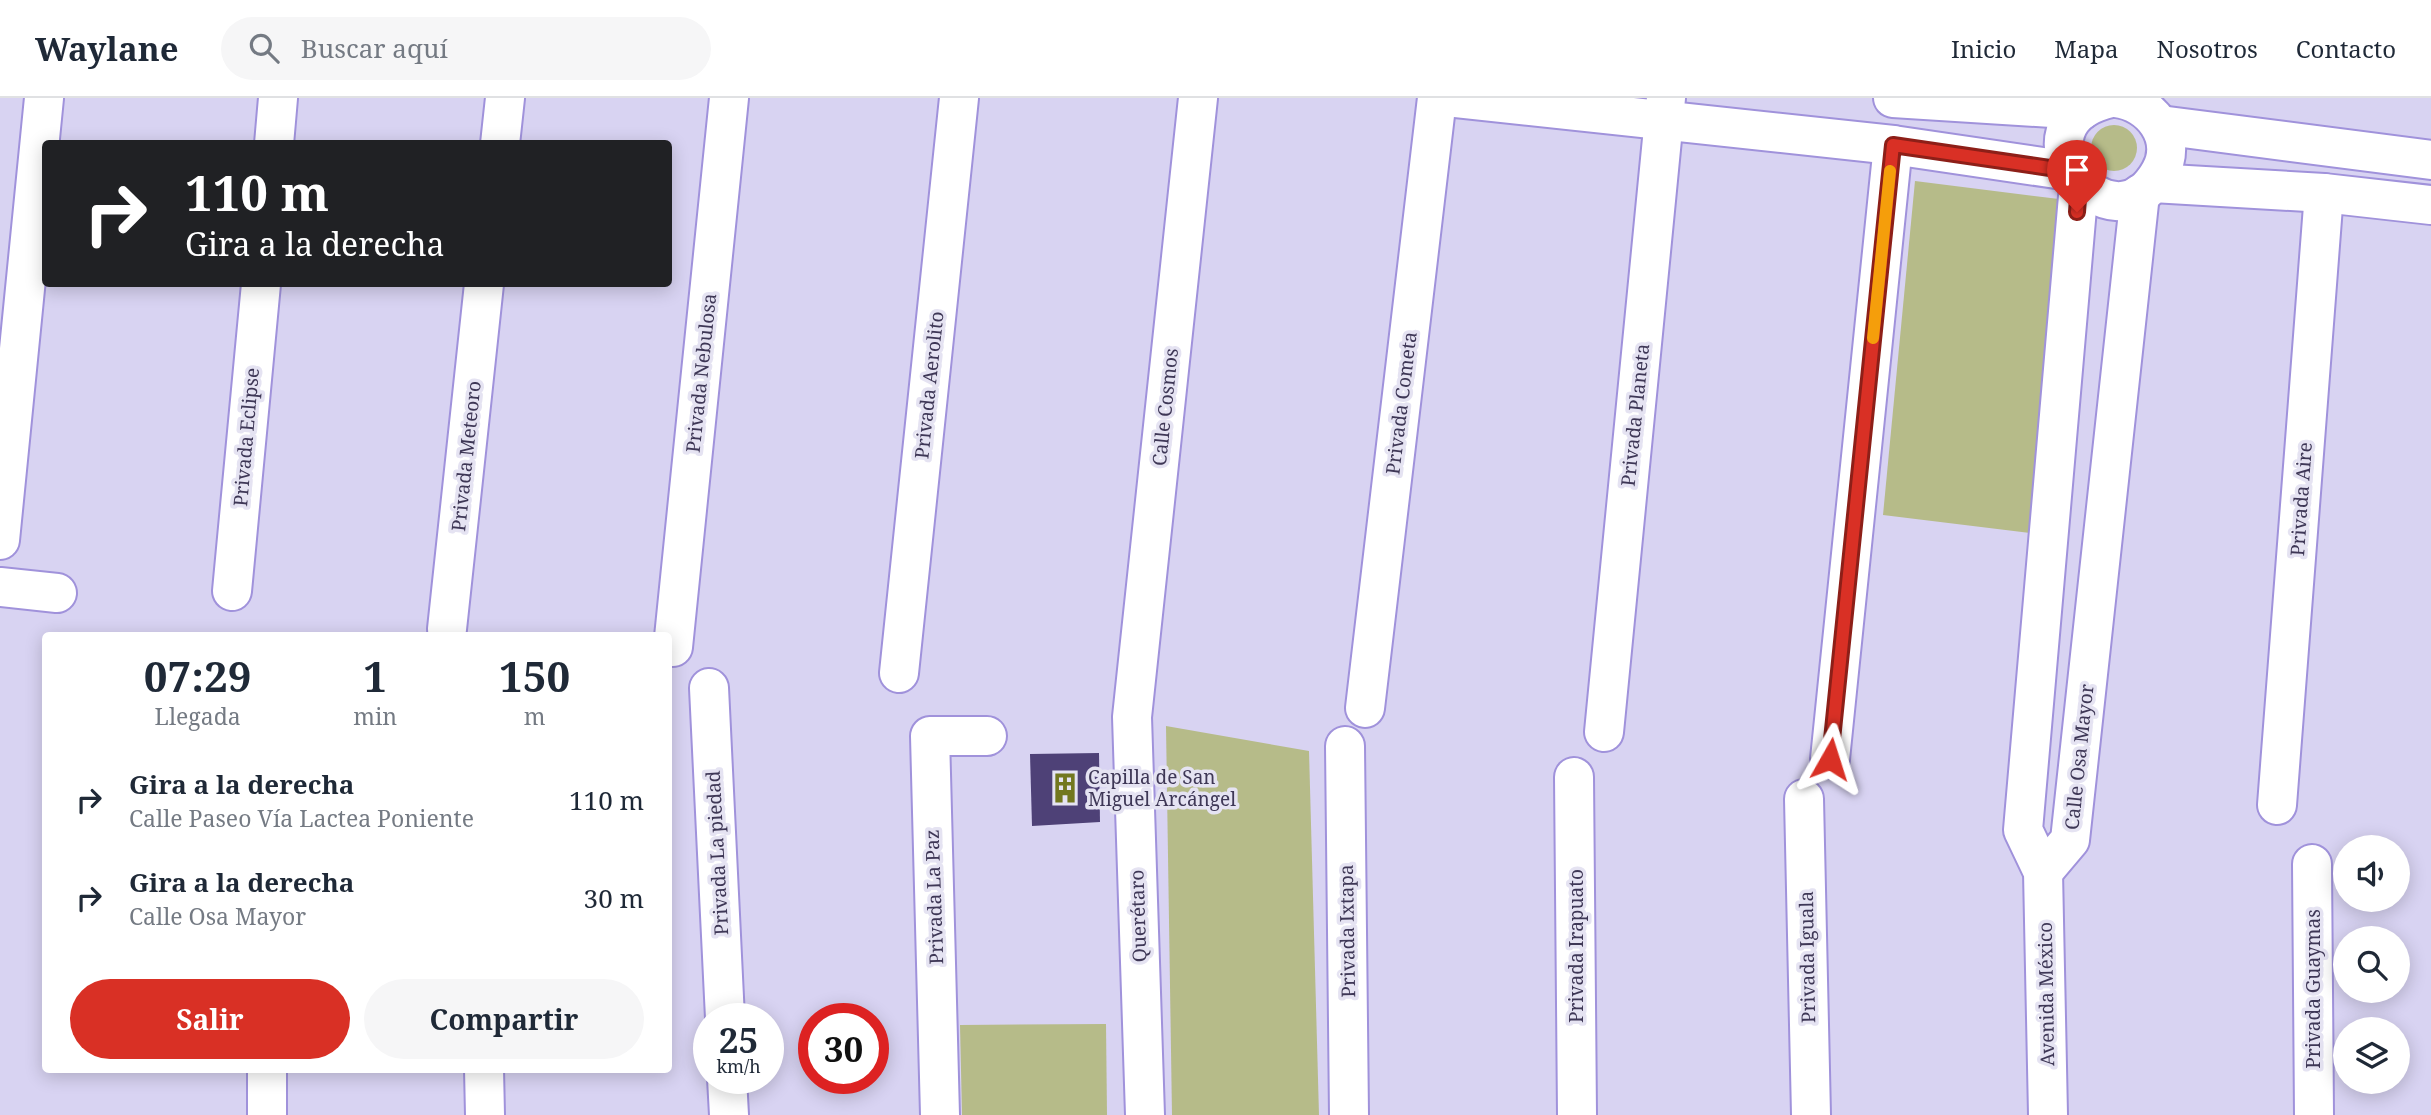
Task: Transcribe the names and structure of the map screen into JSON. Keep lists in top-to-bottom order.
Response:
{
  "streets": {
    "street": [
      "Privada Nebulosa",
      "Privada Aerolito",
      "Privada Cometa",
      "Calle Cosmos",
      "Privada Planeta",
      "Privada Eclipse",
      "Privada Meteoro",
      "Privada Aire",
      "Calle Osa Mayor",
      "Privada La piedad",
      "Privada La Paz",
      "Querétaro",
      "Privada Ixtapa",
      "Privada Irapuato",
      "Privada Iguala",
      "Privada Guaymas",
      "Avenida México"
    ]
  },
  "crossings": [
    ["Calle Cosmos", "Querétaro"],
    ["Calle Osa Mayor", "Avenida México"]
  ],
  "places": {
    "building": ["Capilla de San Miguel Arcángel"]
  },
  "page": {
    "header": "Waylane",
    "search": "Buscar aquí",
    "nav": [
      "Inicio",
      "Mapa",
      "Nosotros",
      "Contacto"
    ],
    "turn": ["110 m", "Gira a la derecha"],
    "eta": [
      "07:29",
      "Llegada",
      "1",
      "min",
      "150",
      "m"
    ],
    "list": [
      {
        "name": "Gira a la derecha",
        "note": "Calle Paseo Vía Lactea Poniente",
        "value": "110 m"
      },
      {
        "name": "Gira a la derecha",
        "note": "Calle Osa Mayor",
        "value": "30 m"
      }
    ],
    "buttons": ["Salir", "Compartir"],
    "speed": "25 km/h",
    "limit": "30"
  }
}
